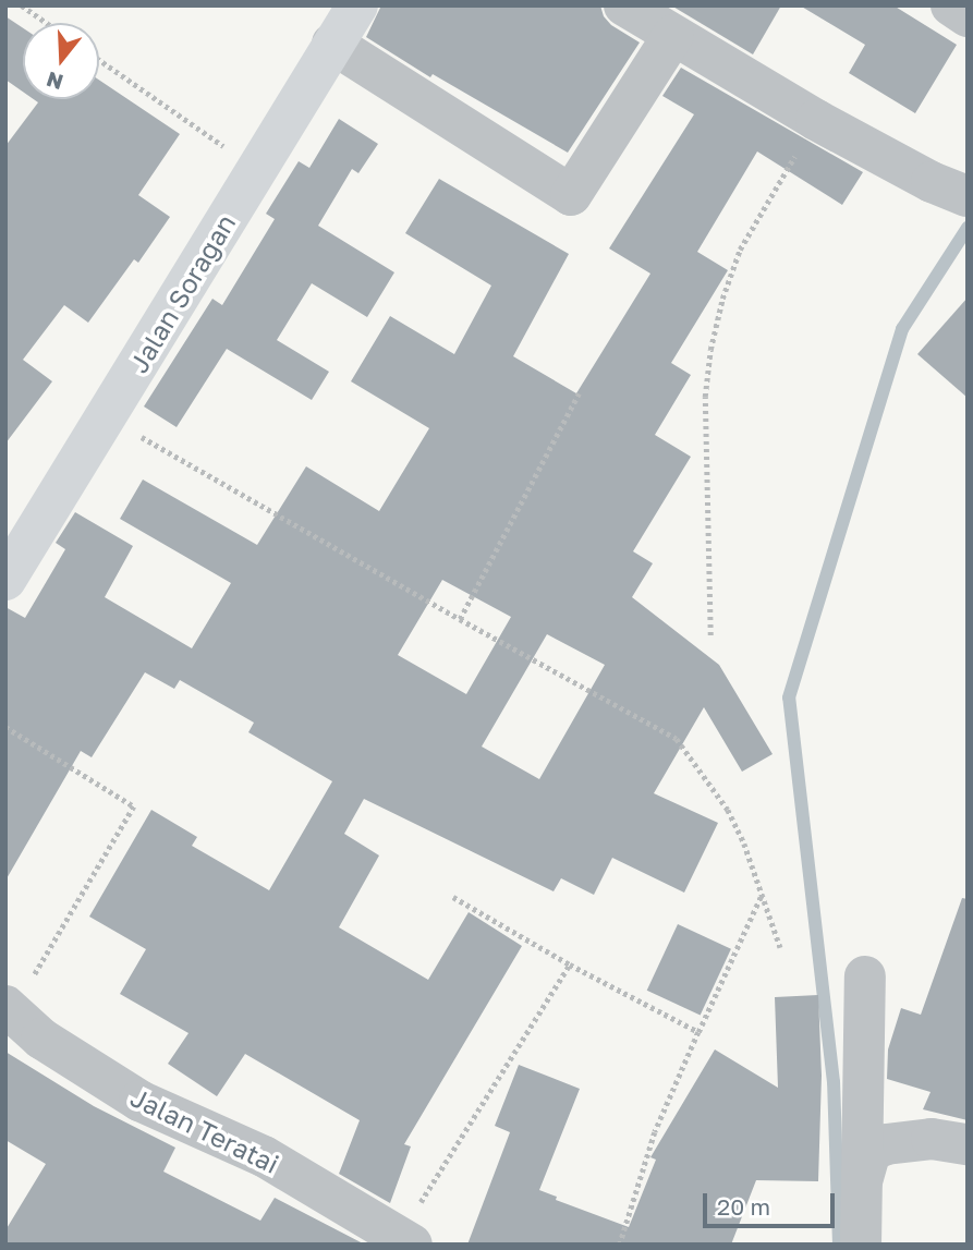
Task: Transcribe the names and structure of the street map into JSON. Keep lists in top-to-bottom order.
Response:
{
  "streets": {
    "street": ["Jalan Soragan", "Jalan Teratai"]
  },
  "scale_bar": "20 m",
  "north": "bottom"
}
